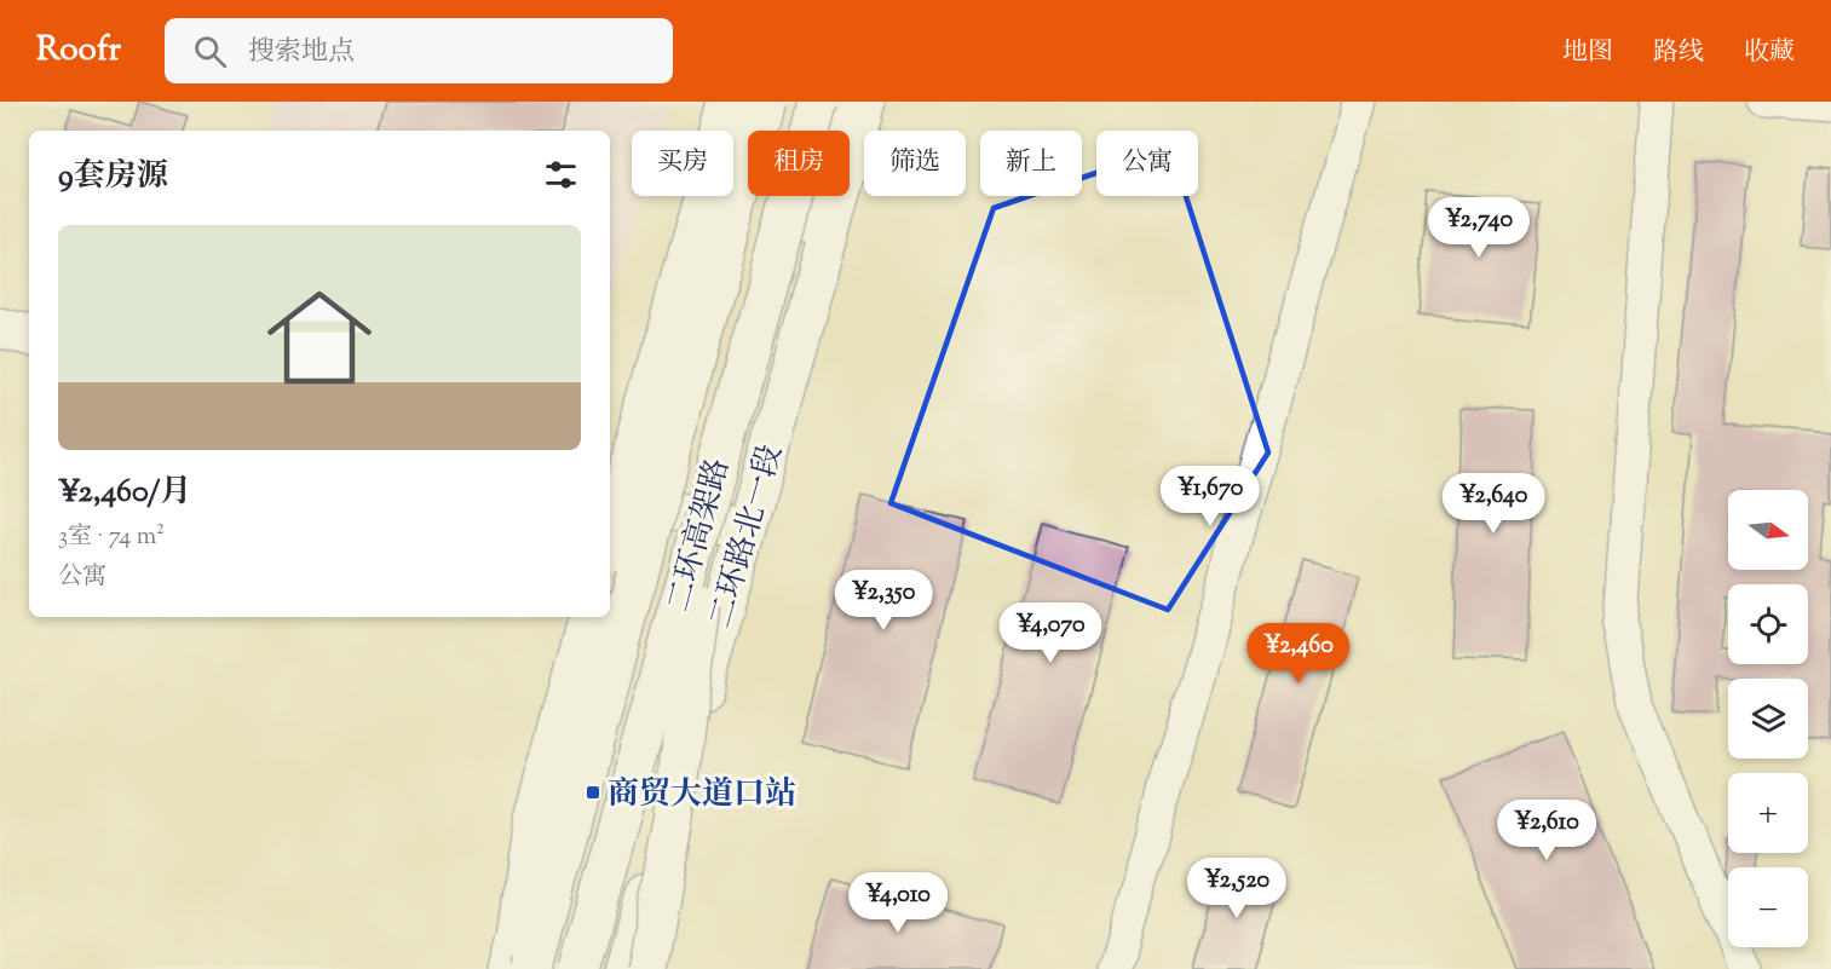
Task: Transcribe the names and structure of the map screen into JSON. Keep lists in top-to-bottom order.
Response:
{
  "streets": {
    "main road": ["二环高架路", "二环路北一段"]
  },
  "places": {
    "transit": ["商贸大道口站"]
  },
  "north": "right",
  "page": {
    "header": "Roofr",
    "search": "搜索地点",
    "nav": ["地图", "路线", "收藏"],
    "chip": [
      "买房",
      "租房",
      "筛选",
      "新上",
      "公寓"
    ],
    "heading": "9套房源",
    "price": [
      "¥2,740",
      "¥1,670",
      "¥2,640",
      "¥2,350",
      "¥4,070",
      "¥2,460",
      "¥2,610",
      "¥2,520",
      "¥4,010"
    ],
    "list": [
      {
        "name": "¥2,460/月",
        "note": "3室 · 74 m² · 公寓"
      }
    ],
    "map_buttons": ["+", "−"]
  }
}
